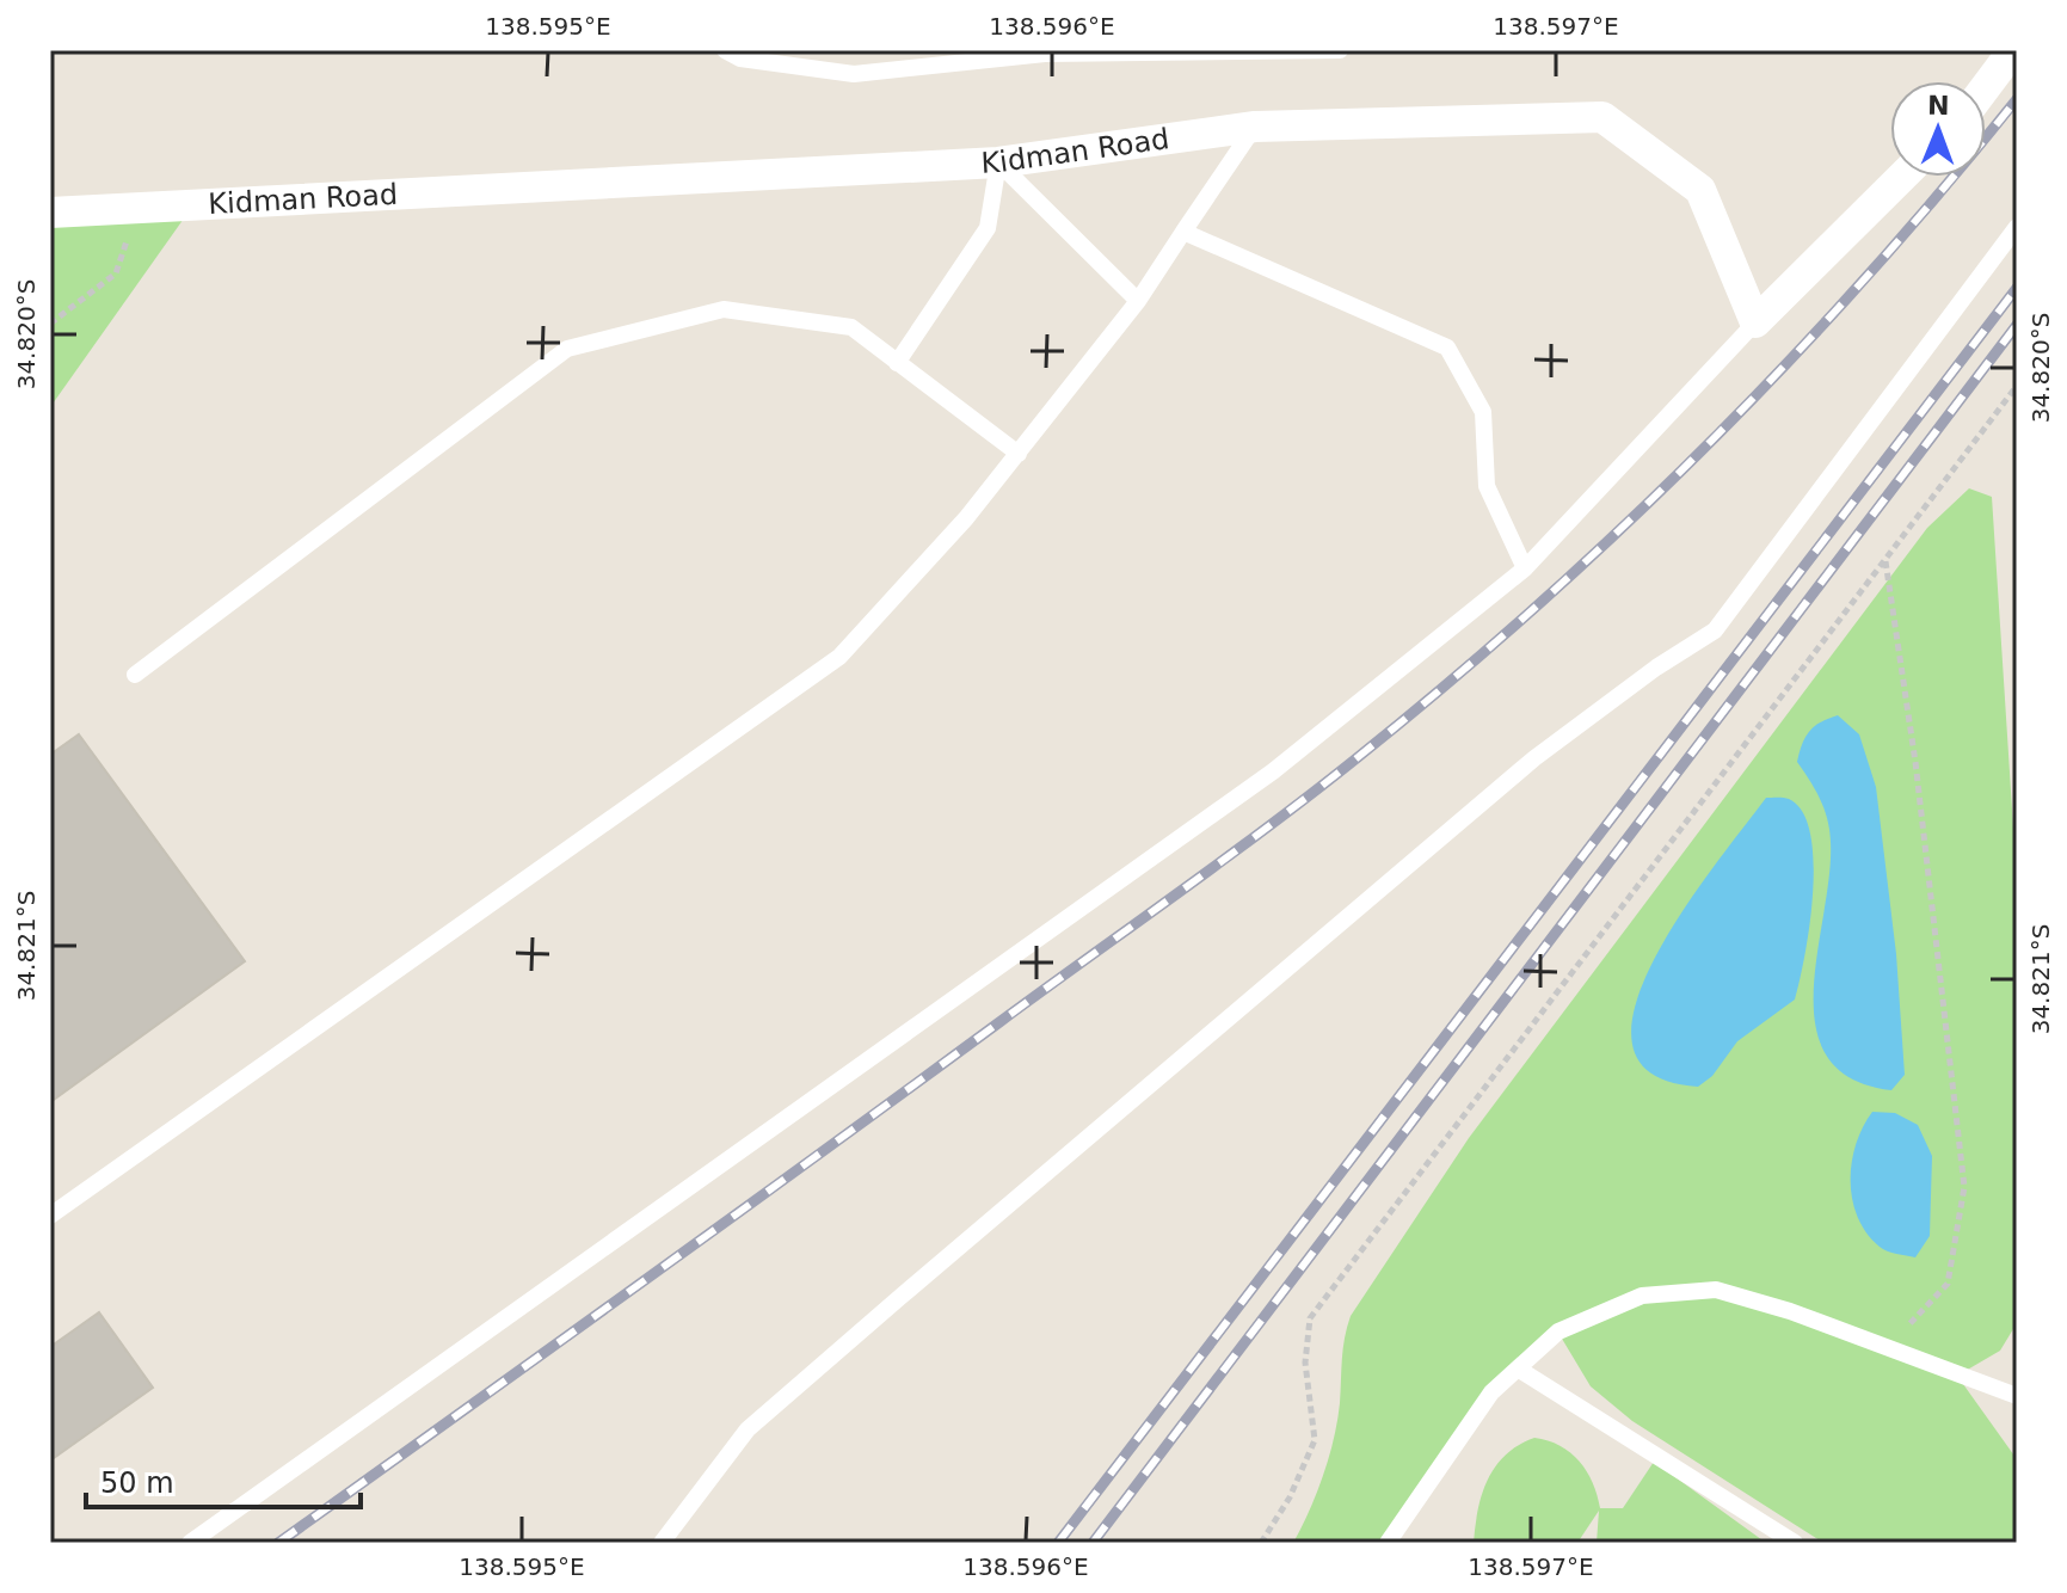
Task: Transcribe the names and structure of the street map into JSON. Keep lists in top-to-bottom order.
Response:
{
  "streets": {
    "street": ["Kidman Road"]
  },
  "scale_bar": "50 m",
  "north": "top",
  "coordinates": [
    "138.595°E",
    "138.596°E",
    "138.597°E",
    "34.820°S",
    "34.821°S"
  ]
}
